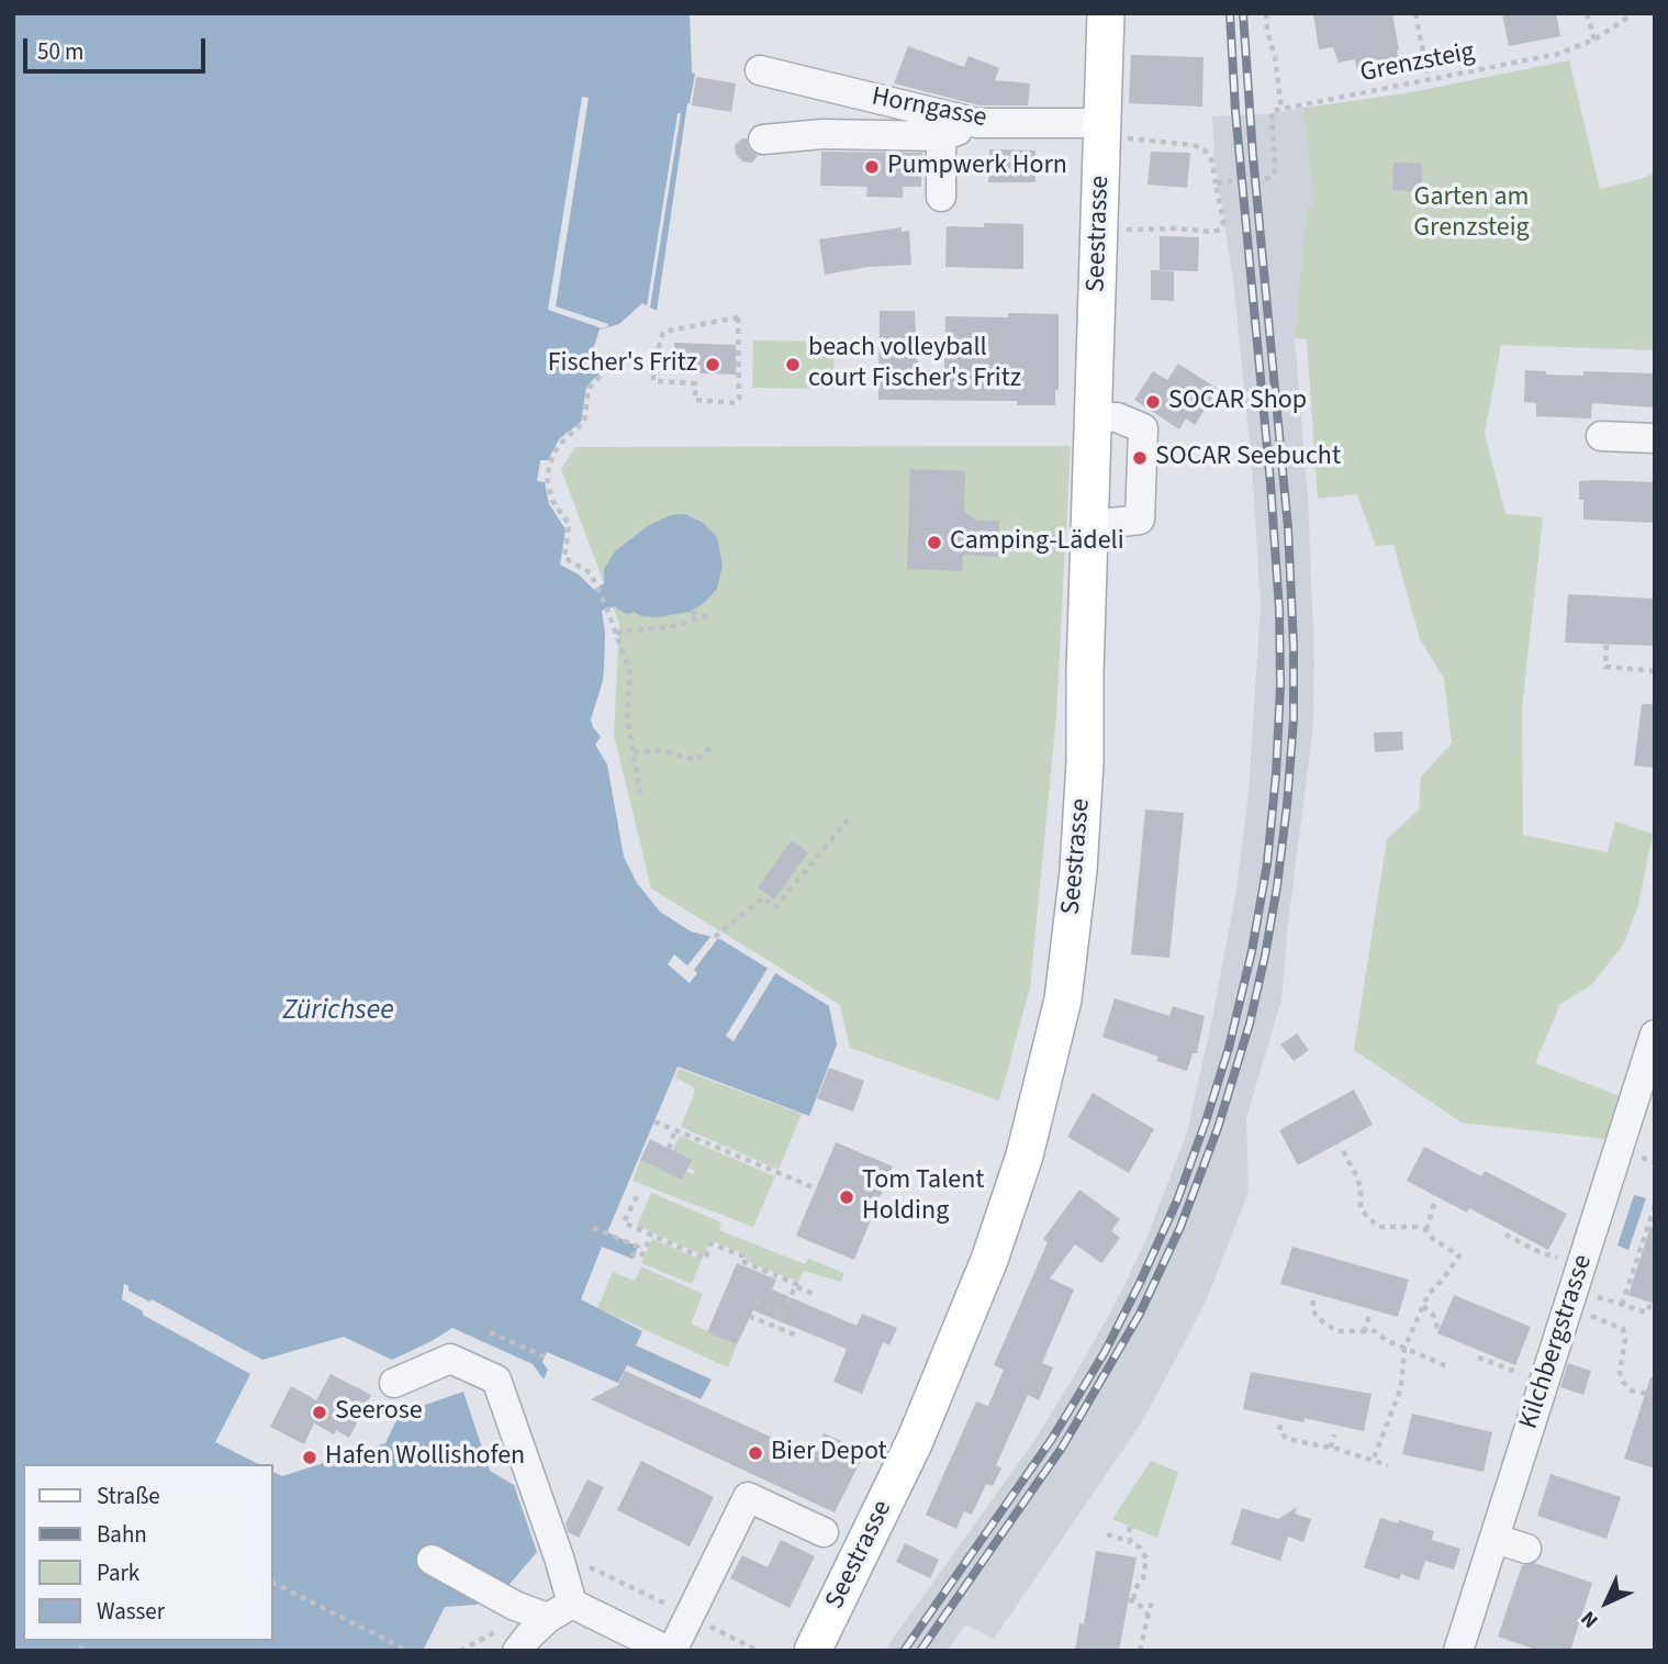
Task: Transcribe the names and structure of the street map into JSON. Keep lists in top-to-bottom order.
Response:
{
  "streets": {
    "main road": ["Seestrasse"],
    "street": ["Horngasse", "Kilchbergstrasse"],
    "path": ["Grenzsteig"]
  },
  "crossings": [
    ["Horngasse", "Seestrasse"]
  ],
  "water": ["Zürichsee"],
  "parks": ["Garten am Grenzsteig"],
  "places": [
    "Pumpwerk Horn",
    "Fischer's Fritz",
    "beach volleyball court Fischer's Fritz",
    "SOCAR Shop",
    "SOCAR Seebucht",
    "Camping-Lädeli",
    "Tom Talent Holding",
    "Seerose",
    "Bier Depot",
    "Hafen Wollishofen"
  ],
  "legend": [
    "Straße",
    "Bahn",
    "Park",
    "Wasser"
  ],
  "scale_bar": "50 m",
  "north": "bottom left"
}
